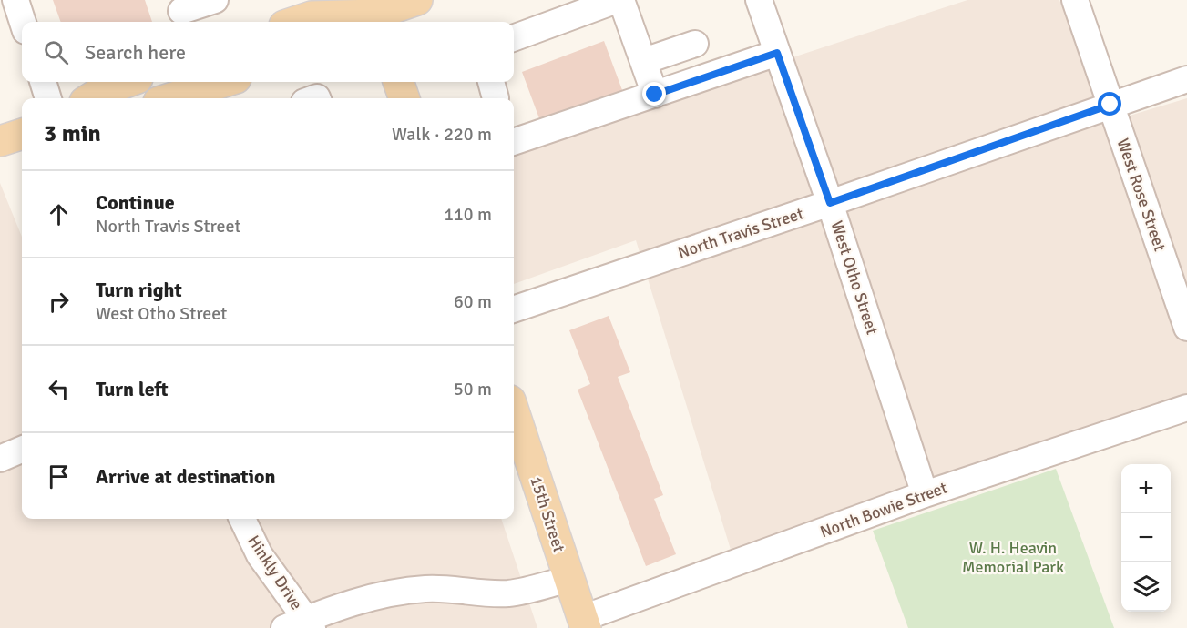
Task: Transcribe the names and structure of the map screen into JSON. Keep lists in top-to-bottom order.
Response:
{
  "streets": {
    "main road": ["15th Street"],
    "street": [
      "West Rose Street",
      "North Travis Street",
      "West Otho Street",
      "North Bowie Street",
      "Hinkly Drive"
    ]
  },
  "crossings": [
    ["West Rose Street", "North Travis Street"],
    ["North Travis Street", "West Otho Street"],
    ["West Otho Street", "North Bowie Street"],
    ["North Bowie Street", "15th Street"]
  ],
  "parks": ["W. H. Heavin Memorial Park"],
  "page": {
    "search": "Search here",
    "heading": ["3 min", "Walk · 220 m"],
    "list": [
      ["Continue", "North Travis Street", "110 m"],
      ["Turn right", "West Otho Street", "60 m"],
      ["Turn left", "50 m"],
      "Arrive at destination"
    ],
    "map_buttons": ["+", "−"]
  }
}
